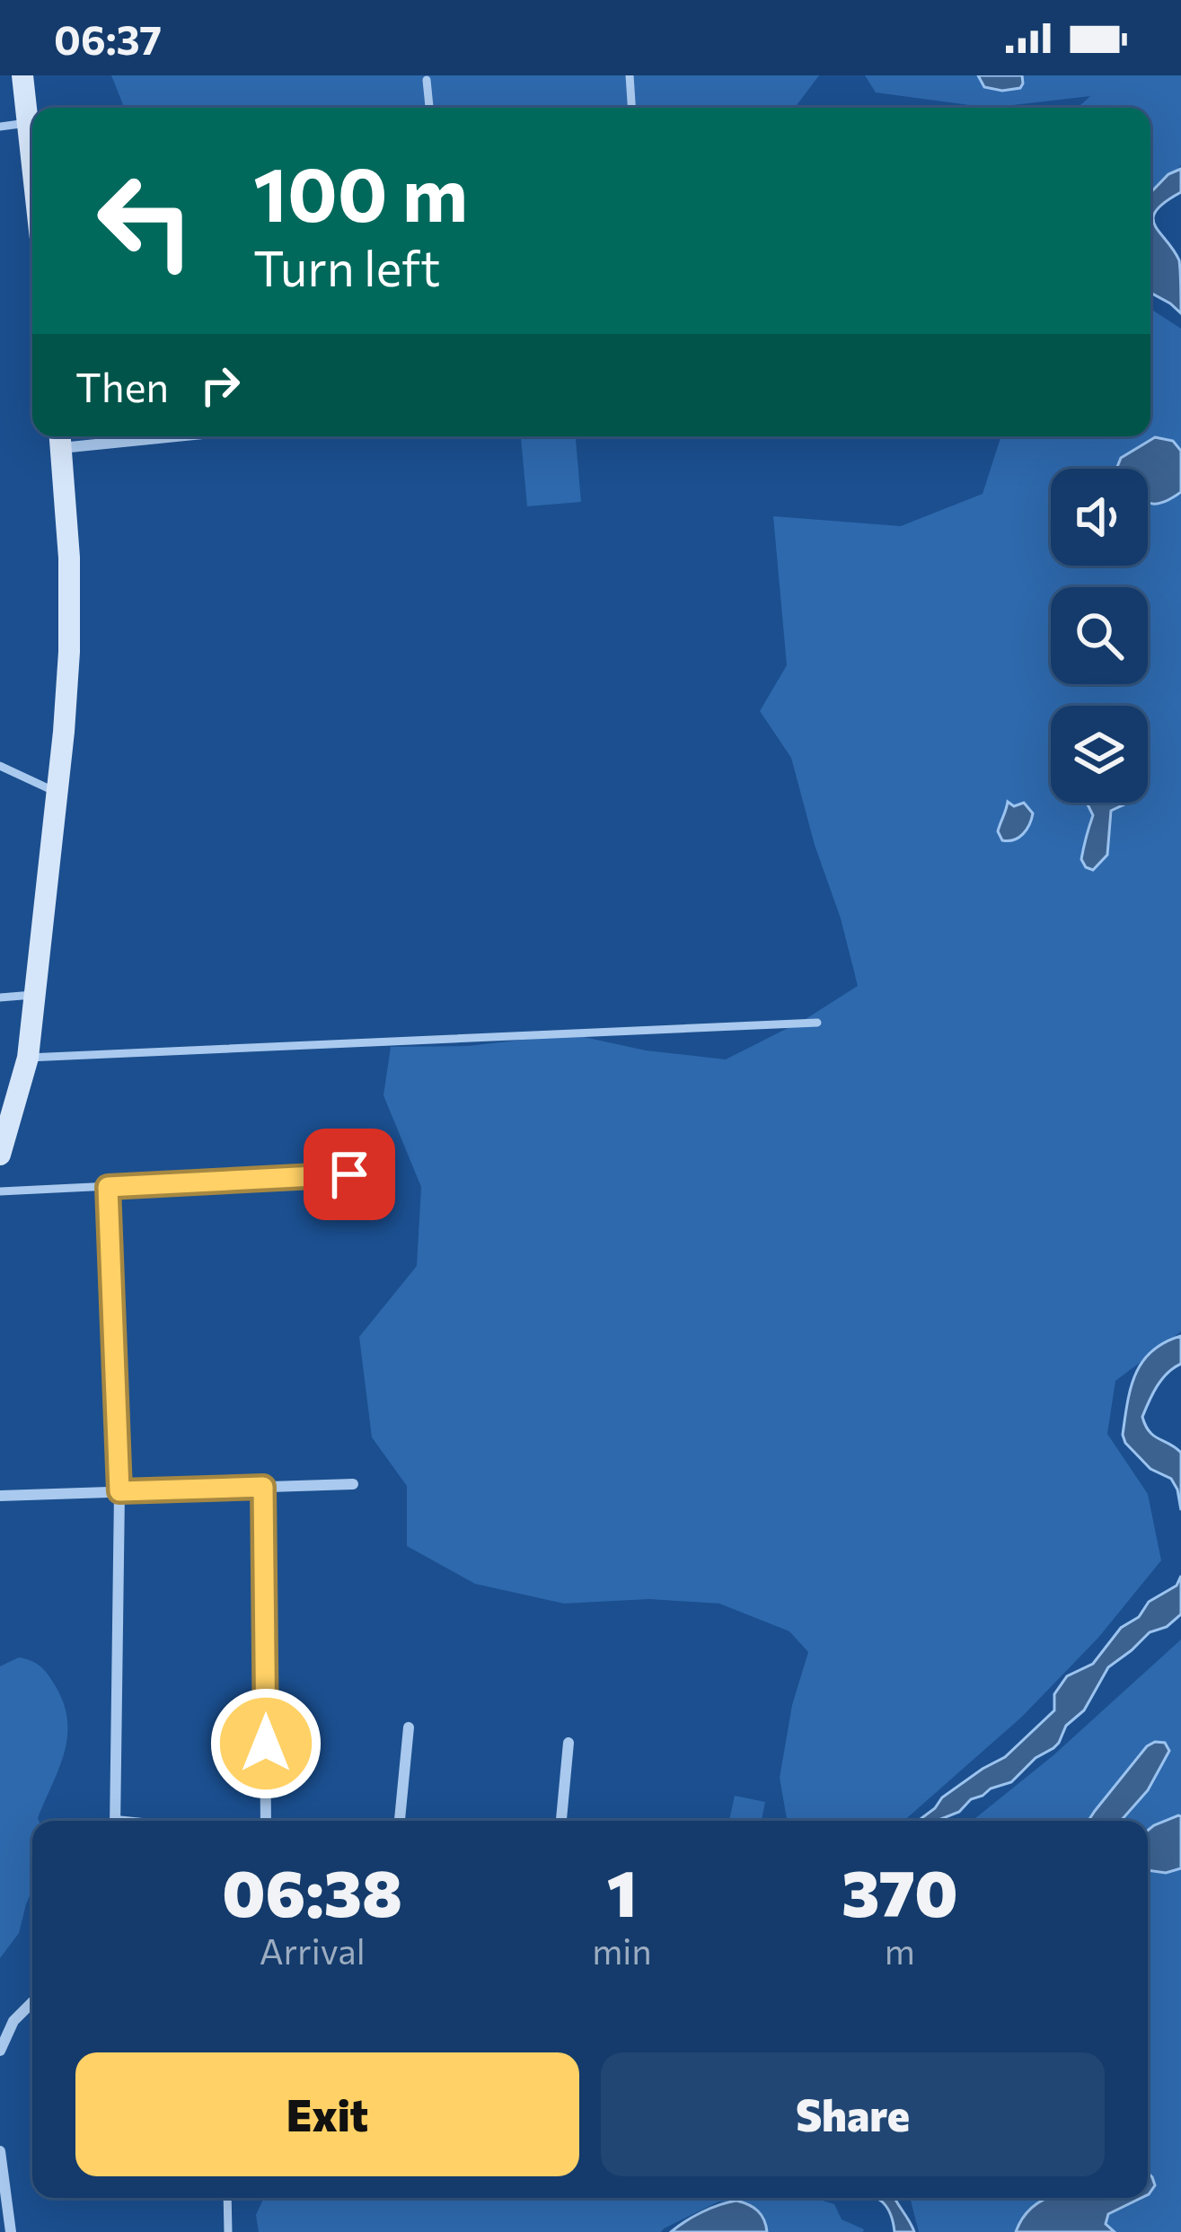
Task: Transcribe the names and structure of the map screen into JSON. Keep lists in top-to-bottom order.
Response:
{
  "page": {
    "status": "06:37",
    "turn": ["100 m", "Turn left"],
    "then": "Then",
    "eta": [
      "06:38",
      "Arrival",
      "1",
      "min",
      "370",
      "m"
    ],
    "buttons": ["Exit", "Share"]
  }
}
